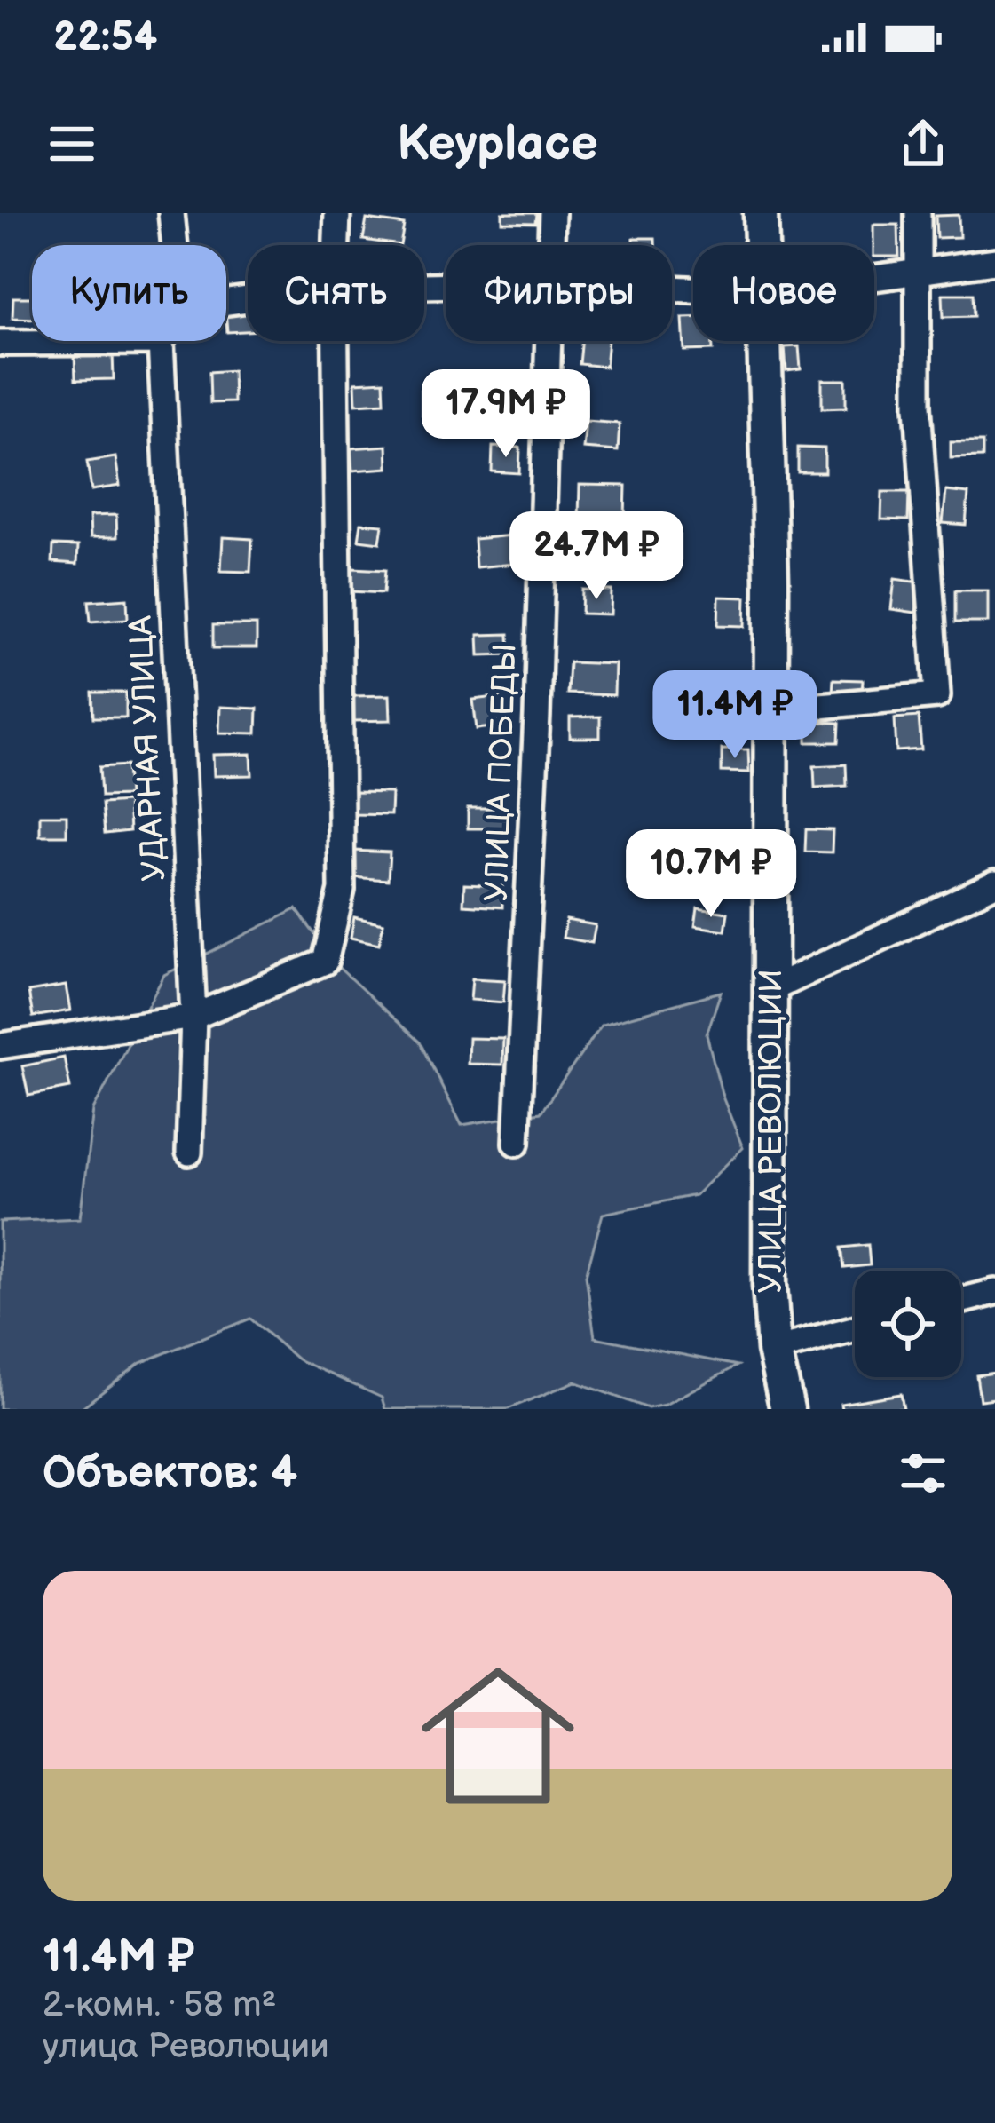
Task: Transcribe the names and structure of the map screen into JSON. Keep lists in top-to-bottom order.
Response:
{
  "streets": {
    "street": ["УДАРНАЯ УЛИЦА", "УЛИЦА ПОБЕДЫ", "УЛИЦА РЕВОЛЮЦИИ"]
  },
  "page": {
    "status": "22:54",
    "header": "Keyplace",
    "chip": [
      "Купить",
      "Снять",
      "Фильтры",
      "Новое"
    ],
    "price": [
      "17.9M ₽",
      "24.7M ₽",
      "11.4M ₽",
      "10.7M ₽"
    ],
    "heading": "Объектов: 4",
    "list": [
      {
        "name": "11.4M ₽",
        "note": "2-комн. · 58 m² · улица Революции"
      }
    ]
  }
}
